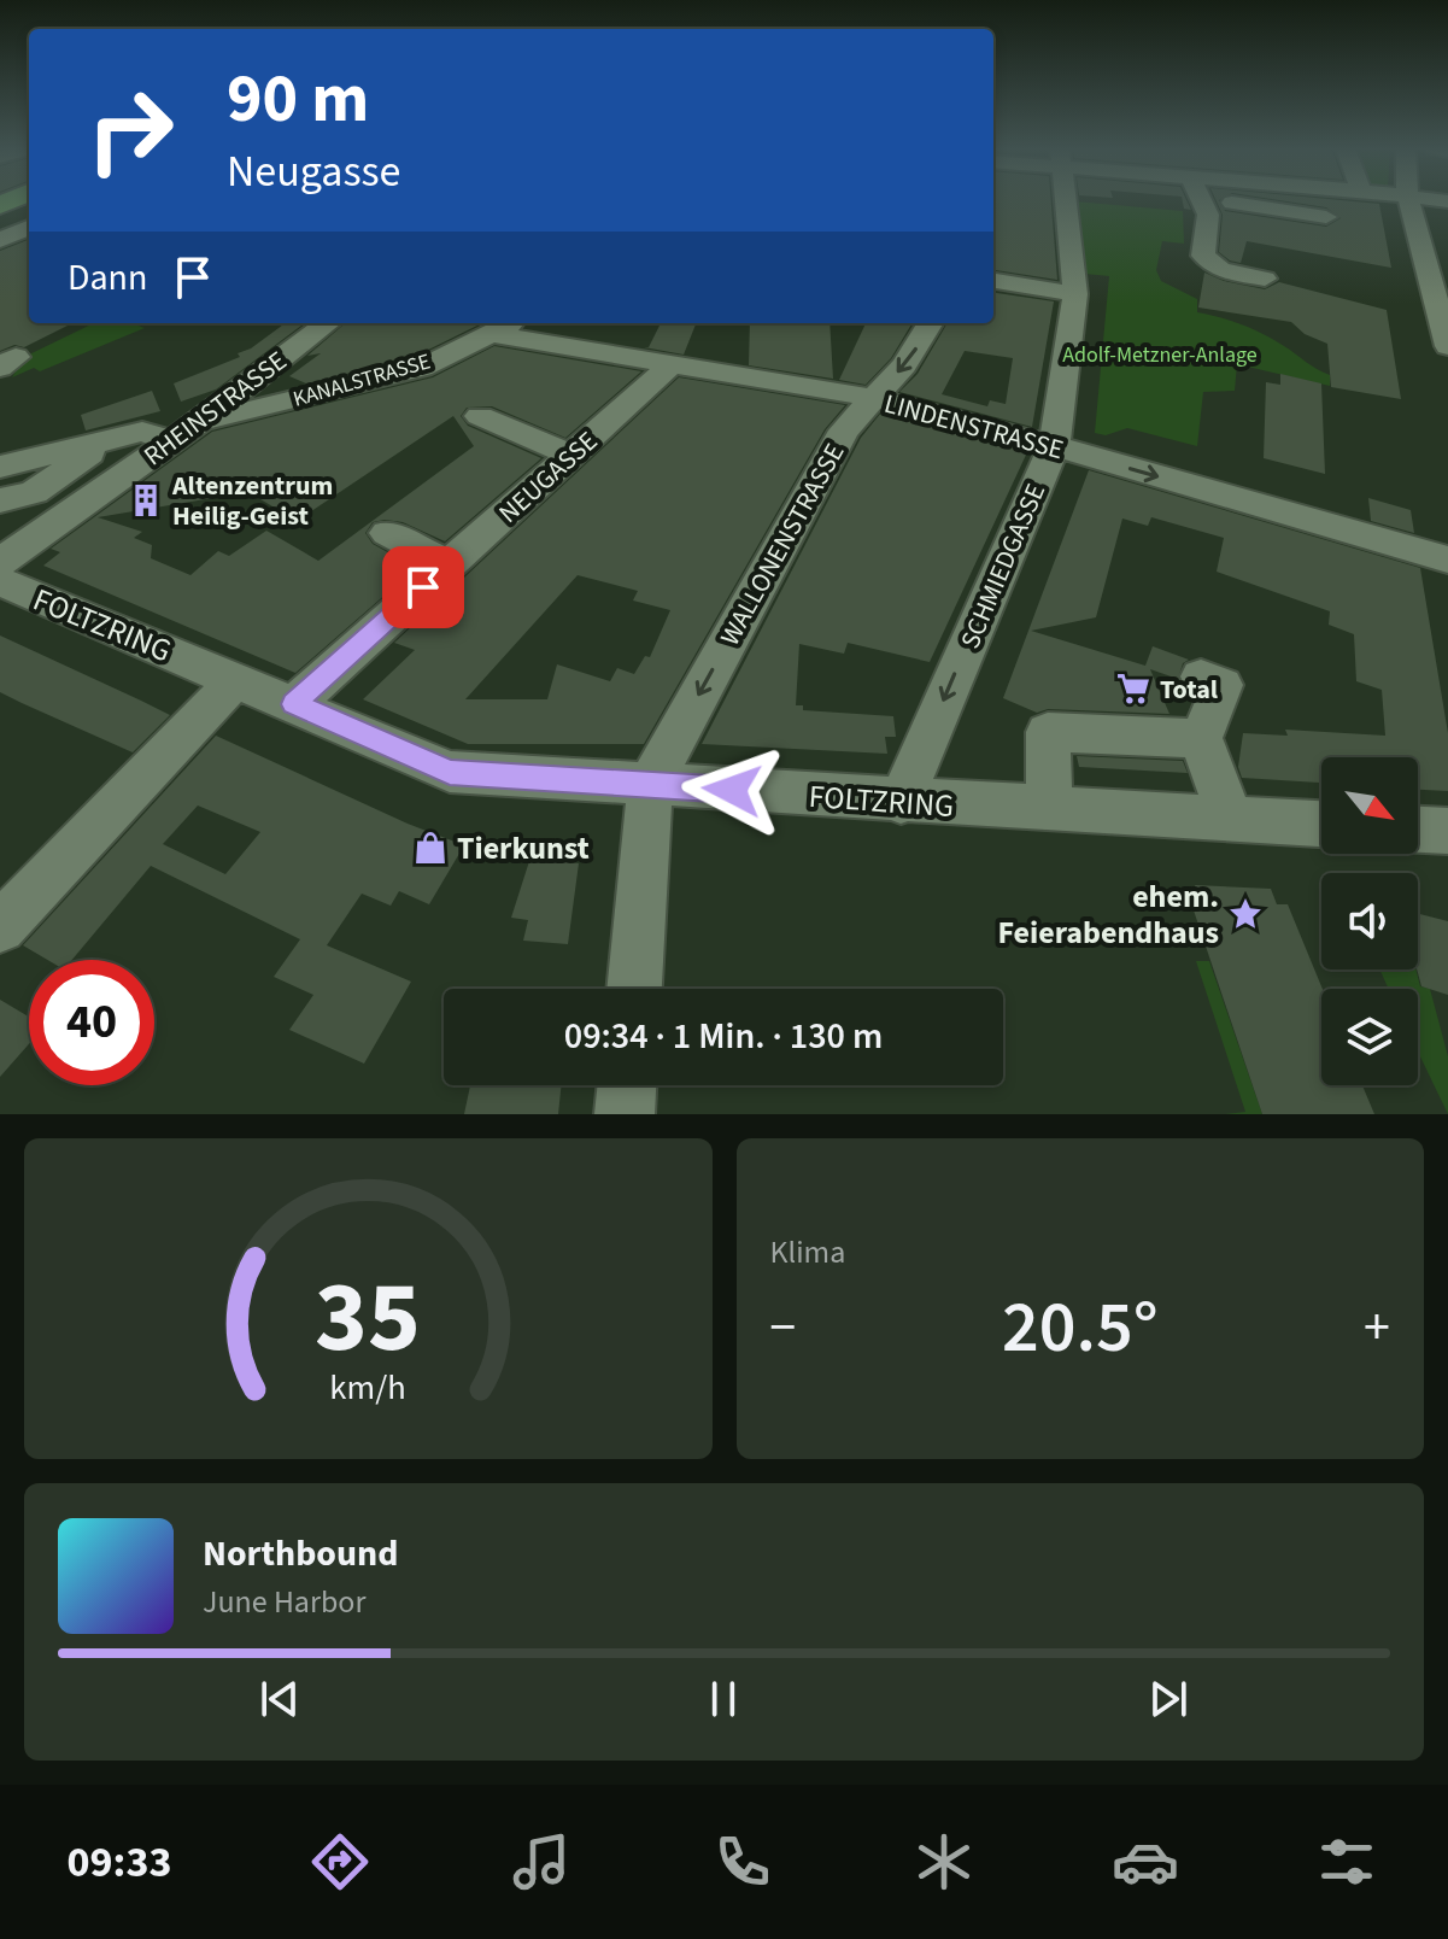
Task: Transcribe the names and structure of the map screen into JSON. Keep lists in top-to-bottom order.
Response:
{
  "streets": {
    "street": [
      "KANALSTRASSE",
      "RHEINSTRASSE",
      "LINDENSTRASSE",
      "NEUGASSE",
      "WALLONENSTRASSE",
      "SCHMIEDGASSE",
      "FOLTZRING"
    ]
  },
  "crossings": [
    ["KANALSTRASSE", "RHEINSTRASSE"],
    ["KANALSTRASSE", "LINDENSTRASSE"],
    ["LINDENSTRASSE", "NEUGASSE"],
    ["LINDENSTRASSE", "WALLONENSTRASSE"],
    ["LINDENSTRASSE", "SCHMIEDGASSE"],
    ["NEUGASSE", "FOLTZRING"],
    ["WALLONENSTRASSE", "FOLTZRING"],
    ["SCHMIEDGASSE", "FOLTZRING"]
  ],
  "one_way": ["WALLONENSTRASSE", "SCHMIEDGASSE"],
  "parks": ["Adolf-Metzner-Anlage"],
  "places": {
    "building": ["Altenzentrum Heilig-Geist"],
    "supermarket": ["Total"],
    "shop": ["Tierkunst"],
    "place": ["ehem. Feierabendhaus"]
  },
  "north": "bottom right",
  "page": {
    "turn": ["90 m", "Neugasse"],
    "then": "Dann",
    "limit": "40",
    "trip": "09:34 · 1 Min. · 130 m",
    "tile": "Klima",
    "heat": ["−", "20.5°", "+"],
    "song": ["Northbound", "June Harbor"],
    "tabs": "09:33",
    "gauge": ["35", "km/h"]
  }
}
